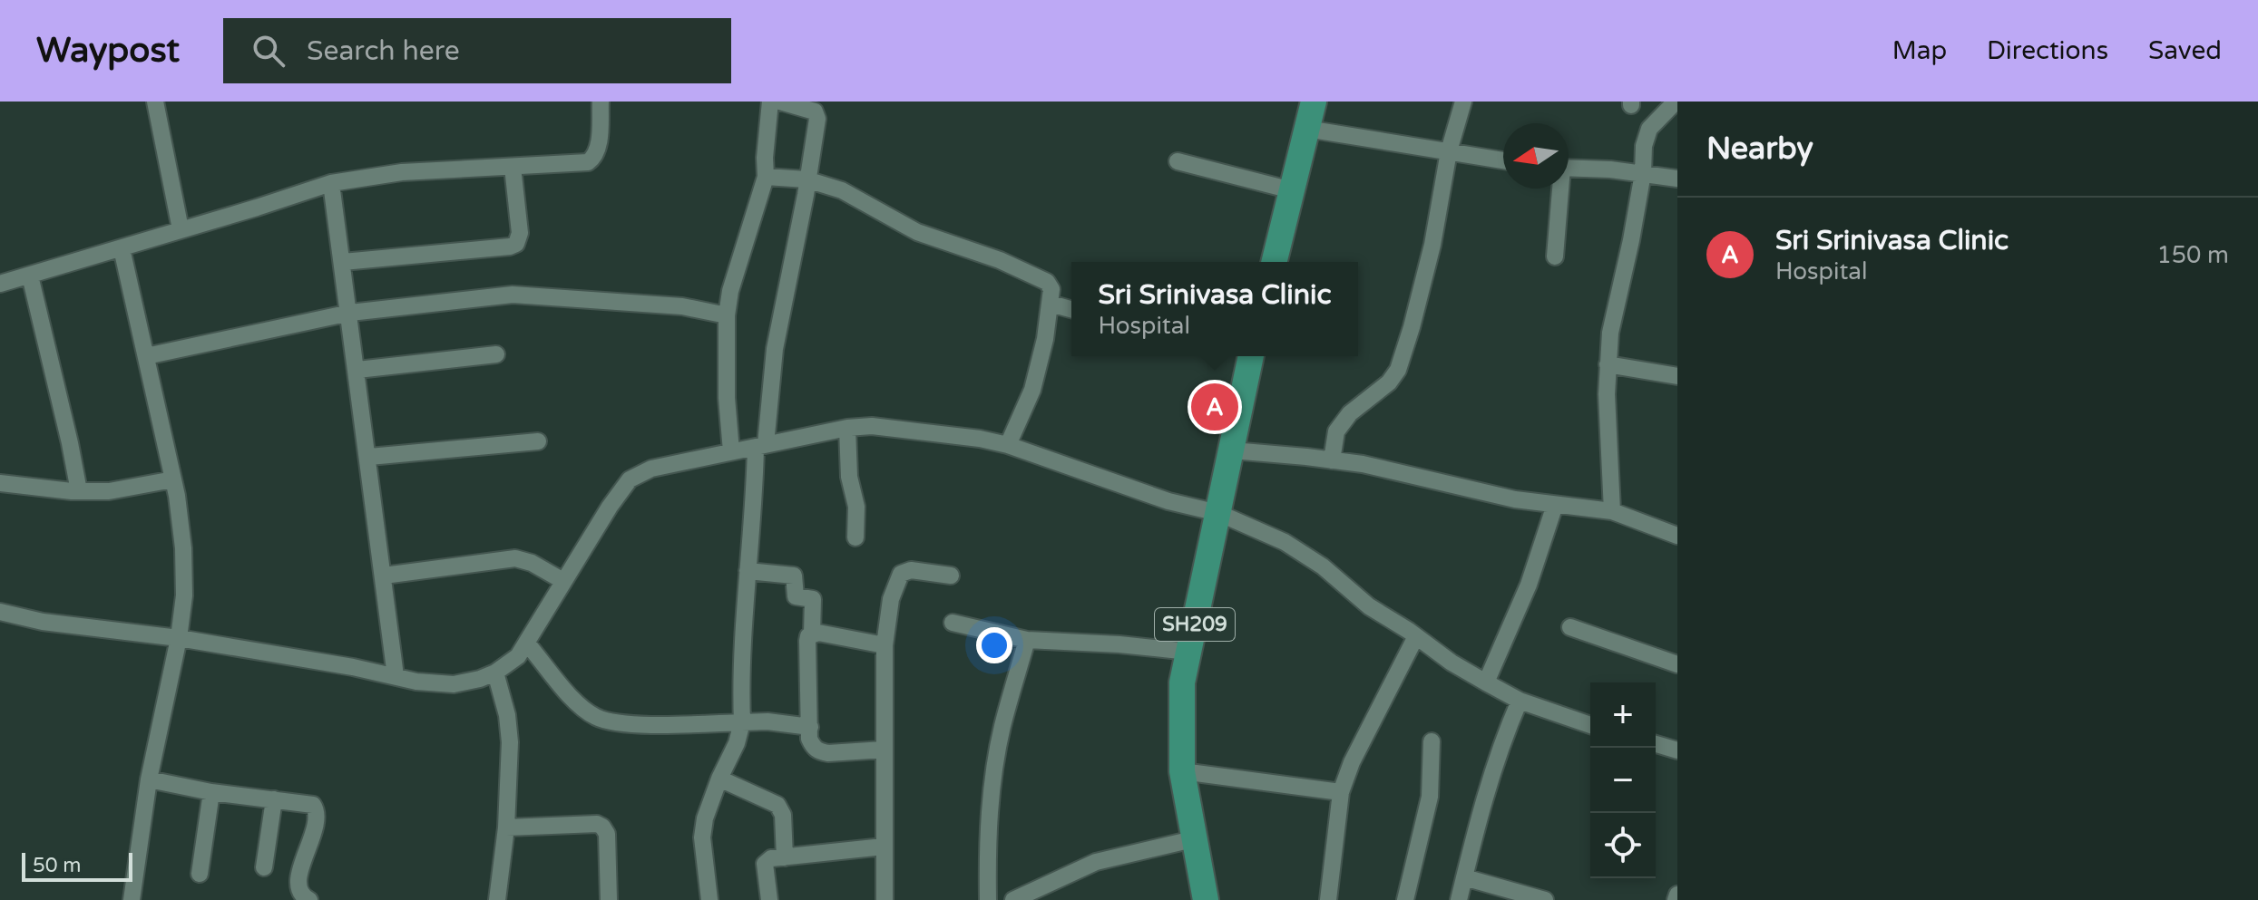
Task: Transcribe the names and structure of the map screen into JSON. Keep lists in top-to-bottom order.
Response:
{
  "streets": {
    "main road": ["SH209"]
  },
  "scale_bar": "50 m",
  "north": "left",
  "page": {
    "header": "Waypost",
    "search": "Search here",
    "nav": ["Map", "Directions", "Saved"],
    "heading": "Nearby",
    "list": [
      {
        "mark": "A",
        "name": "Sri Srinivasa Clinic",
        "note": "Hospital",
        "value": "150 m"
      }
    ],
    "popup": ["Sri Srinivasa Clinic", "Hospital"],
    "pins": "A",
    "map_buttons": ["+", "−"],
    "scale": "50 m"
  }
}
